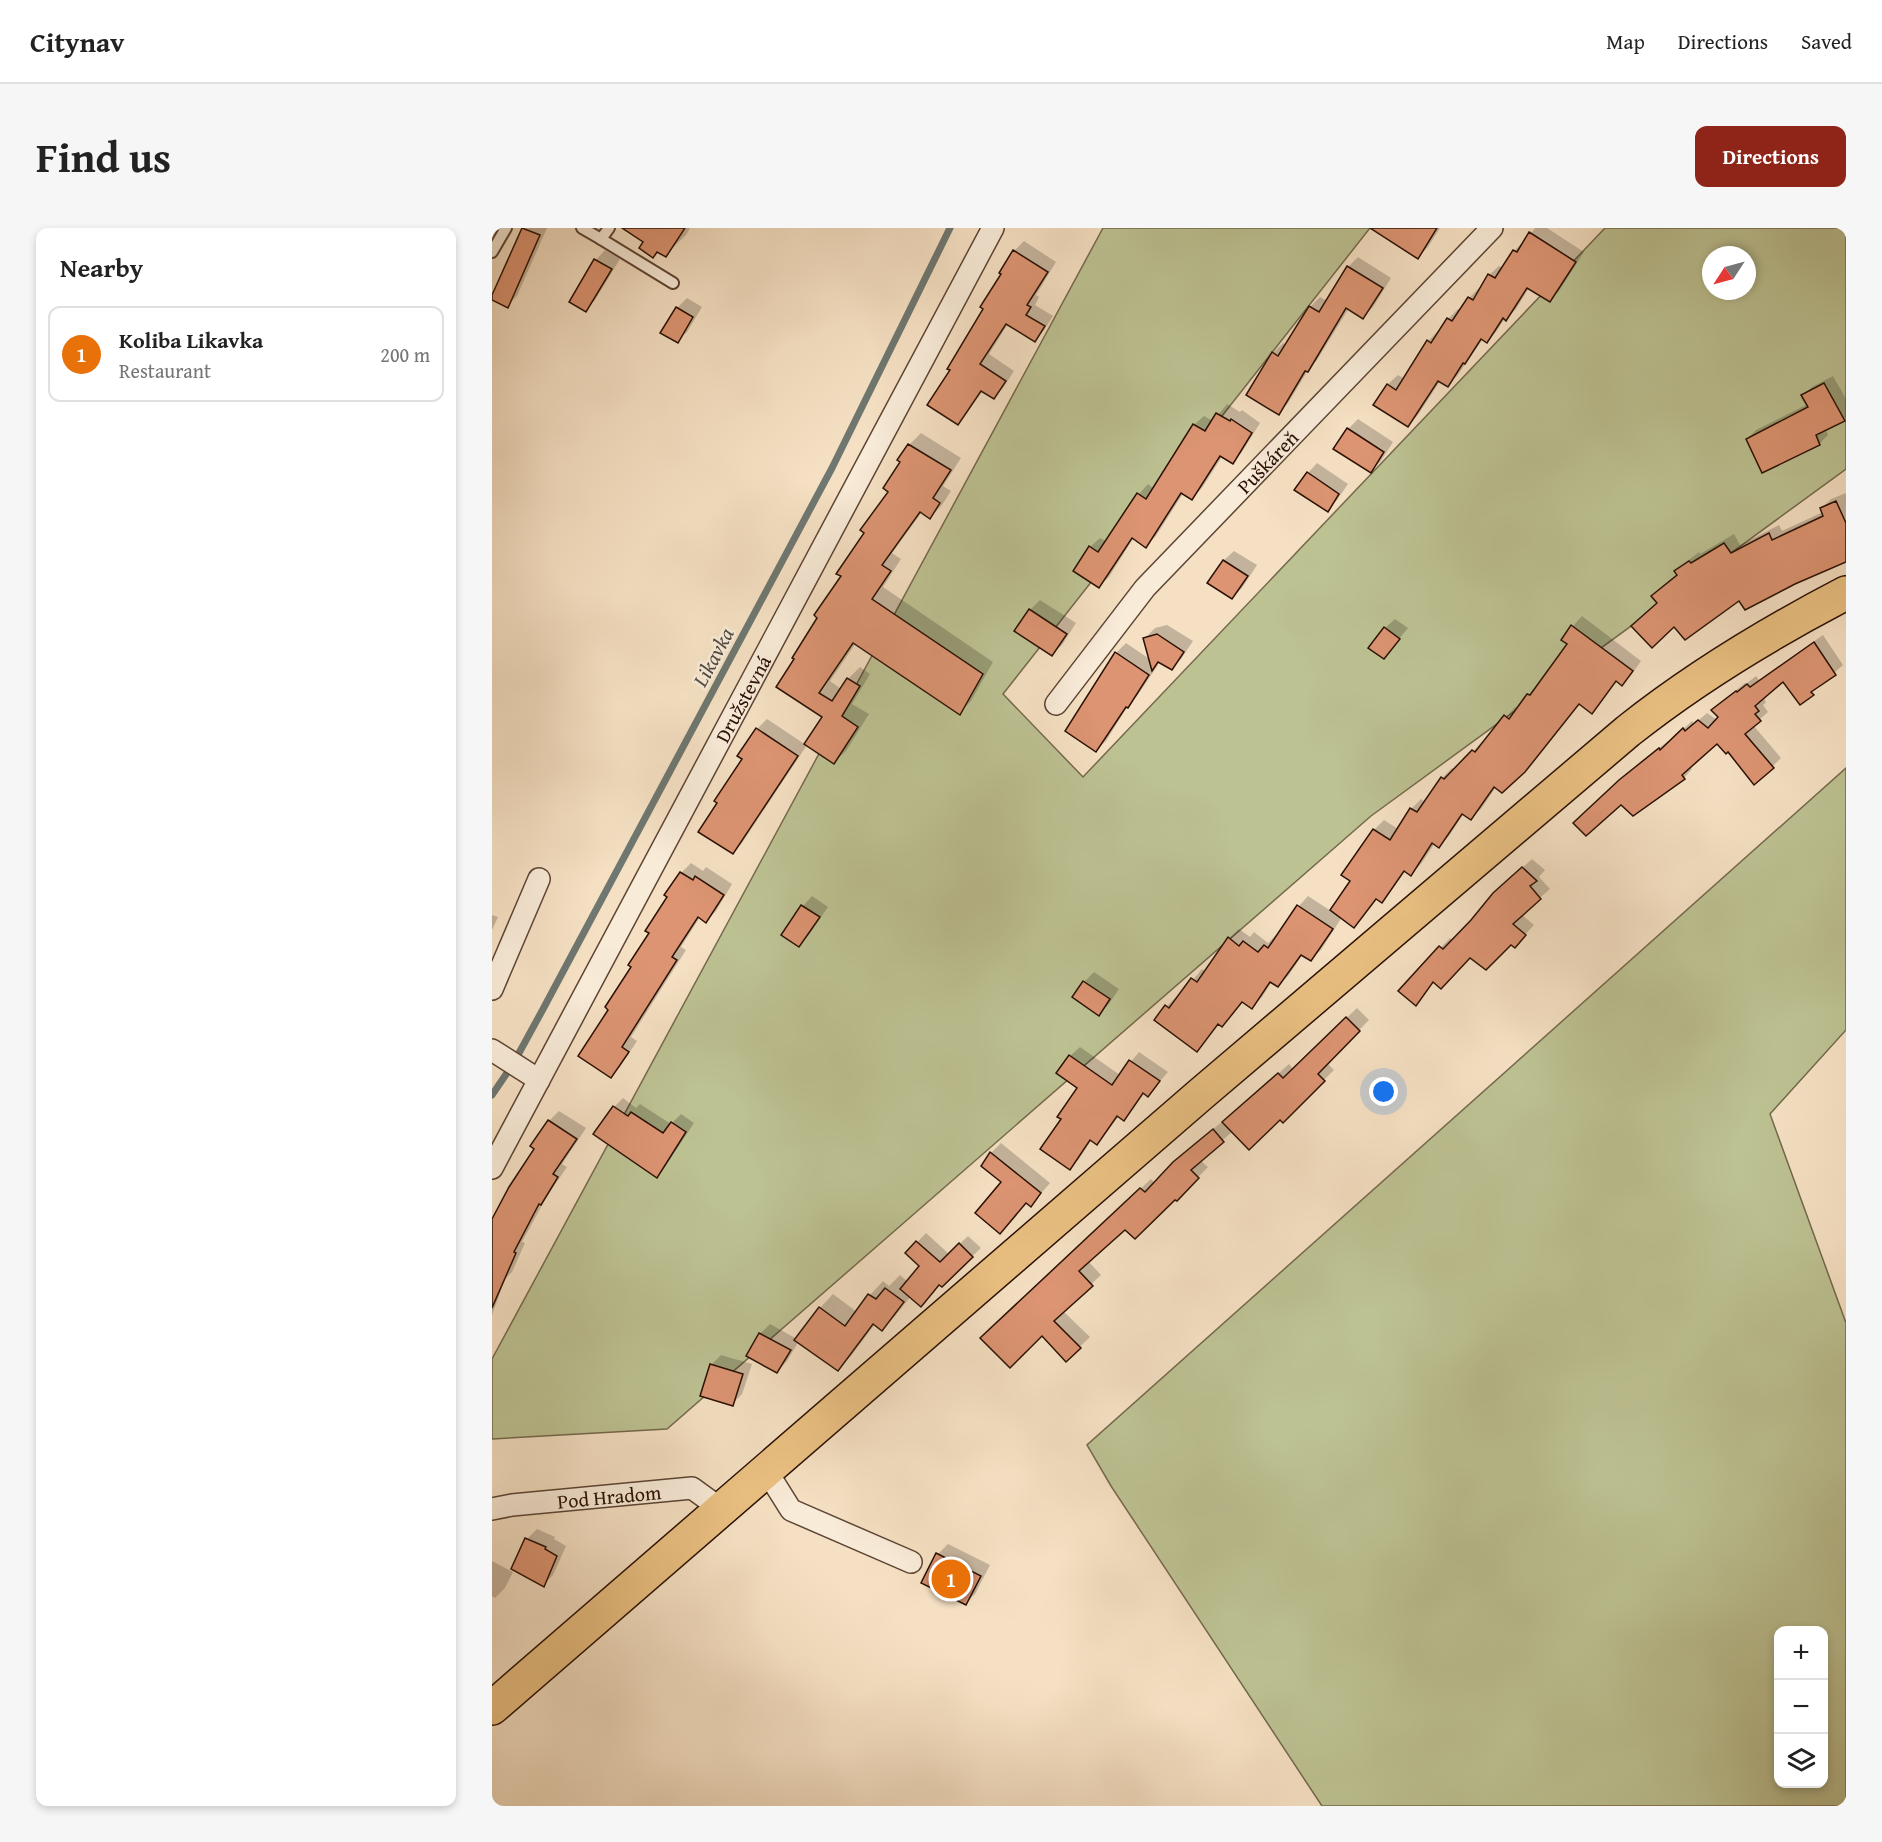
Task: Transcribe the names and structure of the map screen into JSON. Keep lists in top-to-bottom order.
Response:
{
  "streets": {
    "street": ["Puškáreň", "Družstevná", "Pod Hradom"]
  },
  "water": ["Likavka"],
  "north": "bottom left",
  "page": {
    "header": "Citynav",
    "nav": ["Map", "Directions", "Saved"],
    "title": "Find us",
    "buttons": "Directions",
    "heading": "Nearby",
    "list": [
      {
        "mark": "1",
        "name": "Koliba Likavka",
        "note": "Restaurant",
        "value": "200 m"
      }
    ],
    "pins": "1",
    "map_buttons": ["+", "−"]
  }
}
